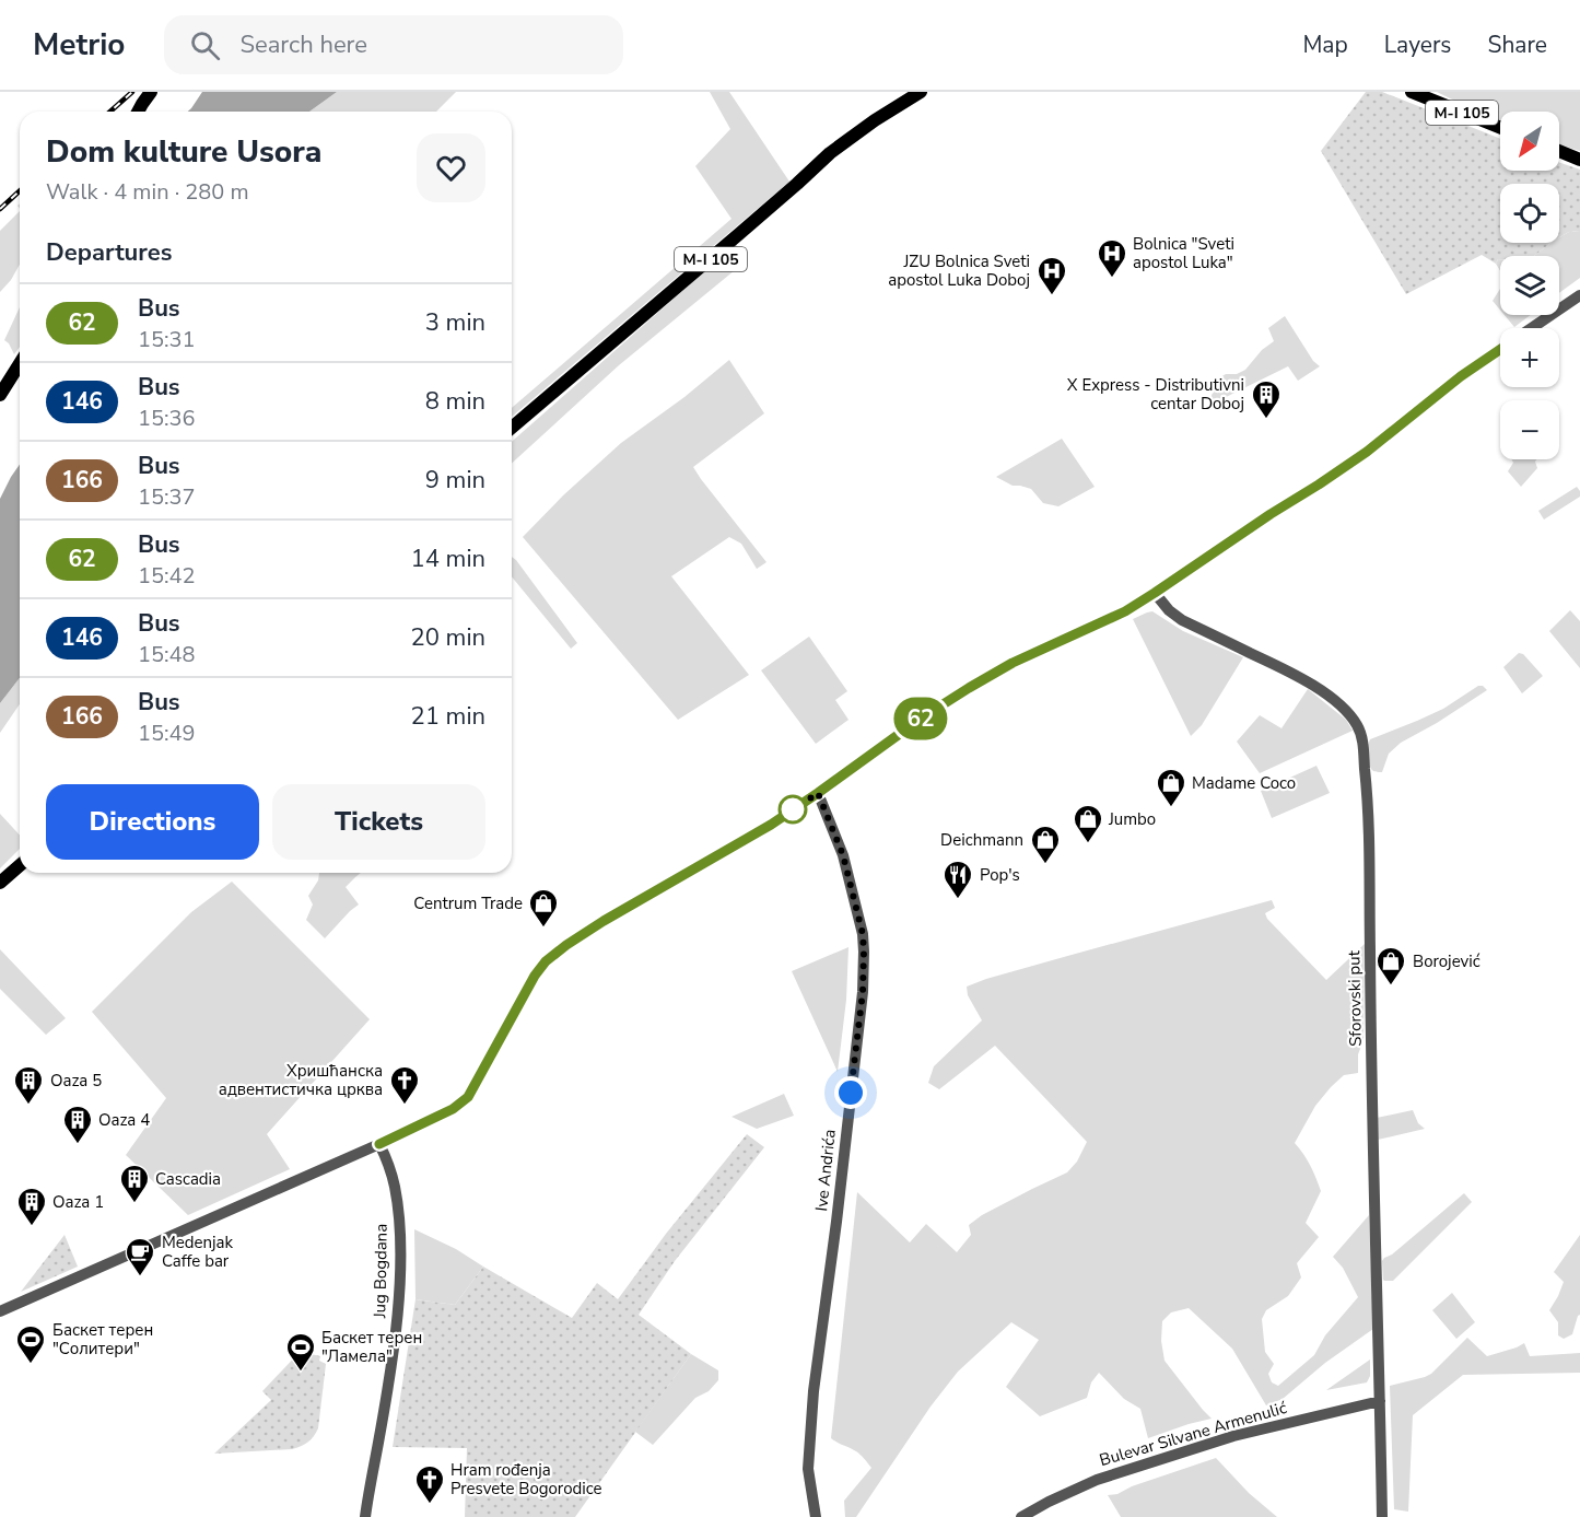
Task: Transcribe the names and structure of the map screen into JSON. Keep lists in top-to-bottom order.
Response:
{
  "streets": {
    "main road": ["M-I 105"],
    "street": [
      "Sforovski put",
      "Ive Andrića",
      "Jug Bogdana",
      "Bulevar Silvane Armenulić"
    ]
  },
  "crossings": [
    ["Sforovski put", "Bulevar Silvane Armenulić"]
  ],
  "places": {
    "hospital": ["Bolnica \"Sveti apostol Luka\"", "JZU Bolnica Sveti apostol Luka Doboj"],
    "building": [
      "X Express - Distributivni centar Doboj",
      "Oaza 5",
      "Oaza 4",
      "Cascadia",
      "Oaza 1"
    ],
    "shop": [
      "Madame Coco",
      "Jumbo",
      "Deichmann",
      "Centrum Trade",
      "Borojević"
    ],
    "restaurant": ["Pop's"],
    "church": ["Хришћанска адвентистичка црква", "Hram rođenja Presvete Bogorodice"],
    "cafe": ["Medenjak Caffe bar"],
    "sports": ["Баскет терен \"Солитери\"", "Баскет терен \"Ламела\""]
  },
  "lines": ["bus line 62"],
  "north": "bottom left",
  "page": {
    "header": "Metrio",
    "search": "Search here",
    "nav": ["Map", "Layers", "Share"],
    "on_map": "62",
    "map_buttons": ["+", "−"],
    "heading": [
      ["Dom kulture Usora", "Walk · 4 min · 280 m"],
      "Departures"
    ],
    "list": [
      {
        "mark": "62",
        "name": "Bus",
        "note": "15:31",
        "value": "3 min"
      },
      {
        "mark": "146",
        "name": "Bus",
        "note": "15:36",
        "value": "8 min"
      },
      {
        "mark": "166",
        "name": "Bus",
        "note": "15:37",
        "value": "9 min"
      },
      {
        "mark": "62",
        "name": "Bus",
        "note": "15:42",
        "value": "14 min"
      },
      {
        "mark": "146",
        "name": "Bus",
        "note": "15:48",
        "value": "20 min"
      },
      {
        "mark": "166",
        "name": "Bus",
        "note": "15:49",
        "value": "21 min"
      }
    ],
    "buttons": ["Directions", "Tickets"]
  }
}
